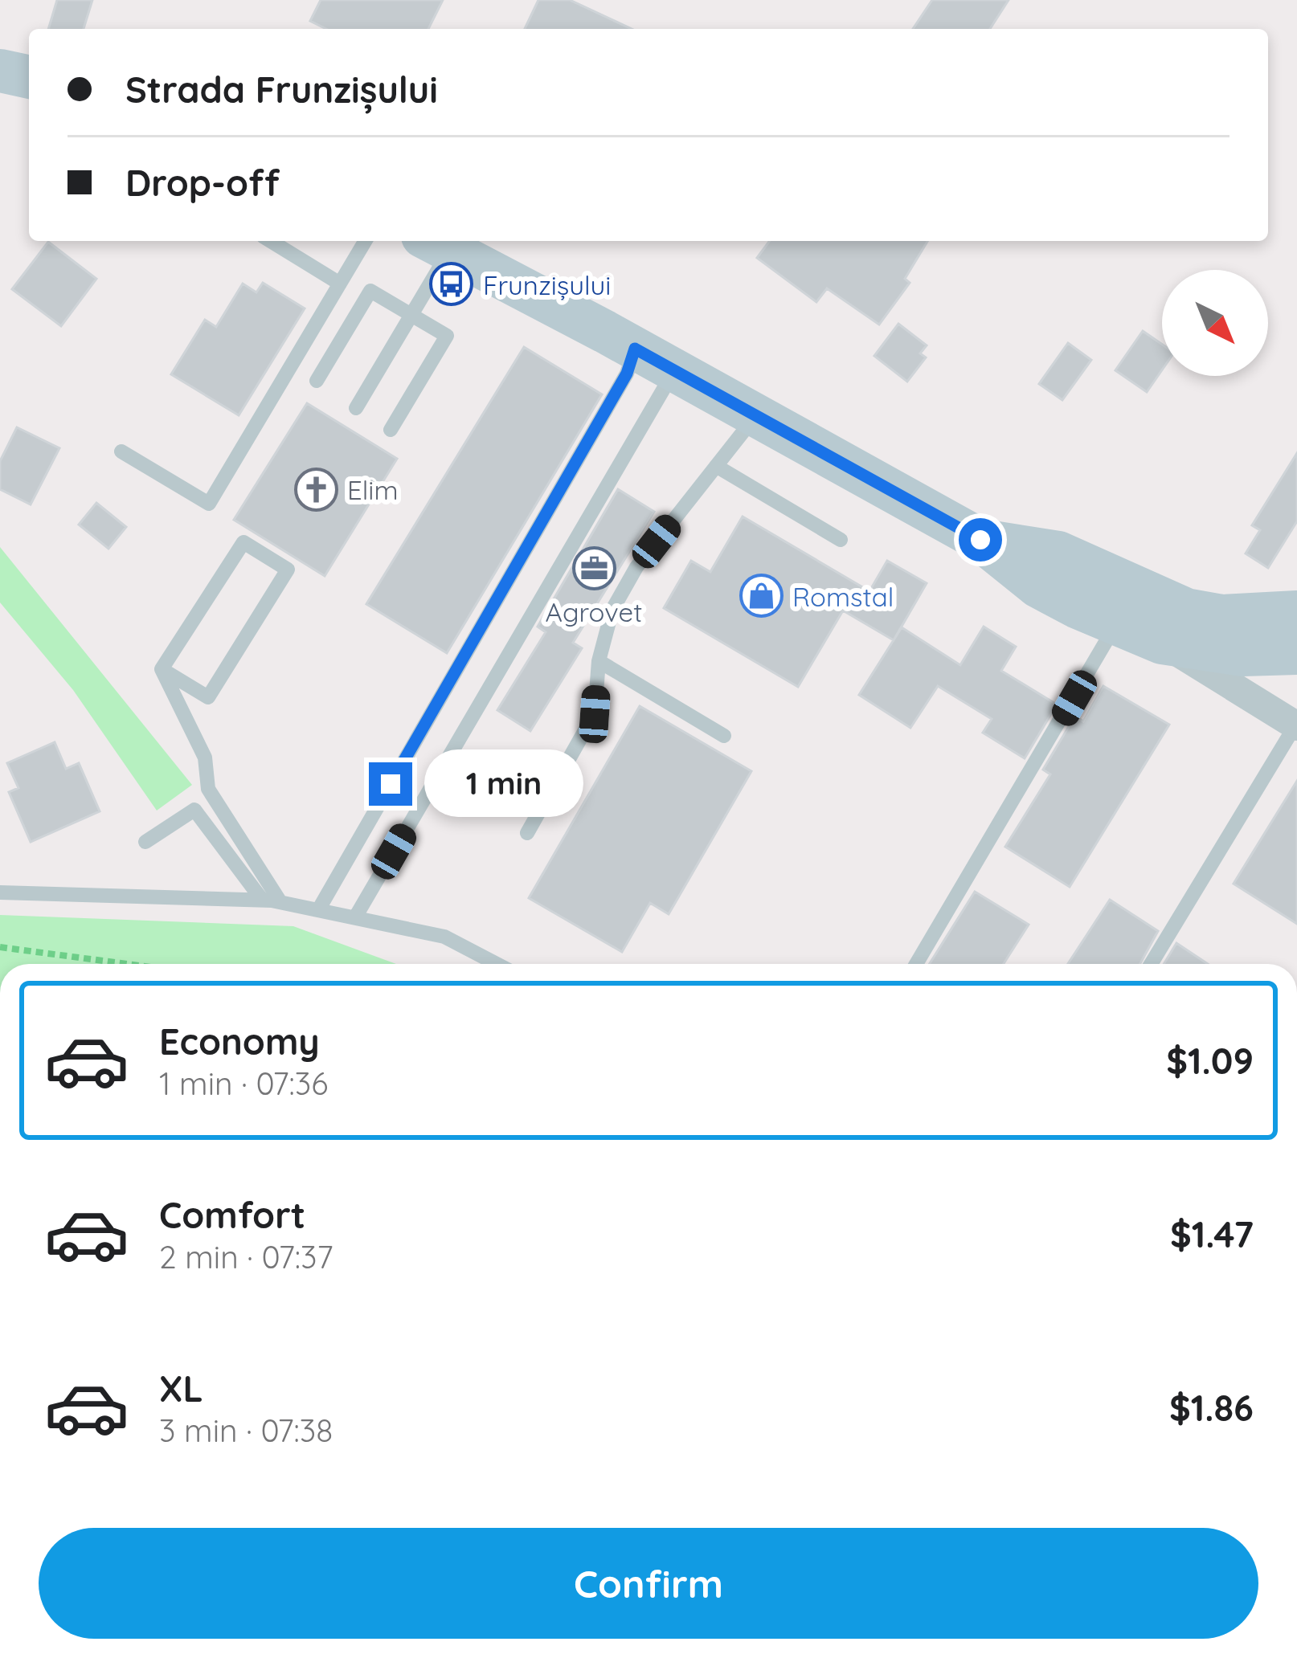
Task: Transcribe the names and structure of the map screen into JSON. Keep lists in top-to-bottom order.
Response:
{
  "places": {
    "bus stop": ["Frunzișului"],
    "church": ["Elim"],
    "office": ["Agrovet"],
    "shop": ["Romstal"]
  },
  "north": "bottom right",
  "page": {
    "banner": ["Strada Frunzișului", "Drop-off"],
    "bubble": "1 min",
    "list": [
      {
        "name": "Economy",
        "note": "1 min · 07:36",
        "value": "$1.09"
      },
      {
        "name": "Comfort",
        "note": "2 min · 07:37",
        "value": "$1.47"
      },
      {
        "name": "XL",
        "note": "3 min · 07:38",
        "value": "$1.86"
      }
    ],
    "buttons": "Confirm"
  }
}
